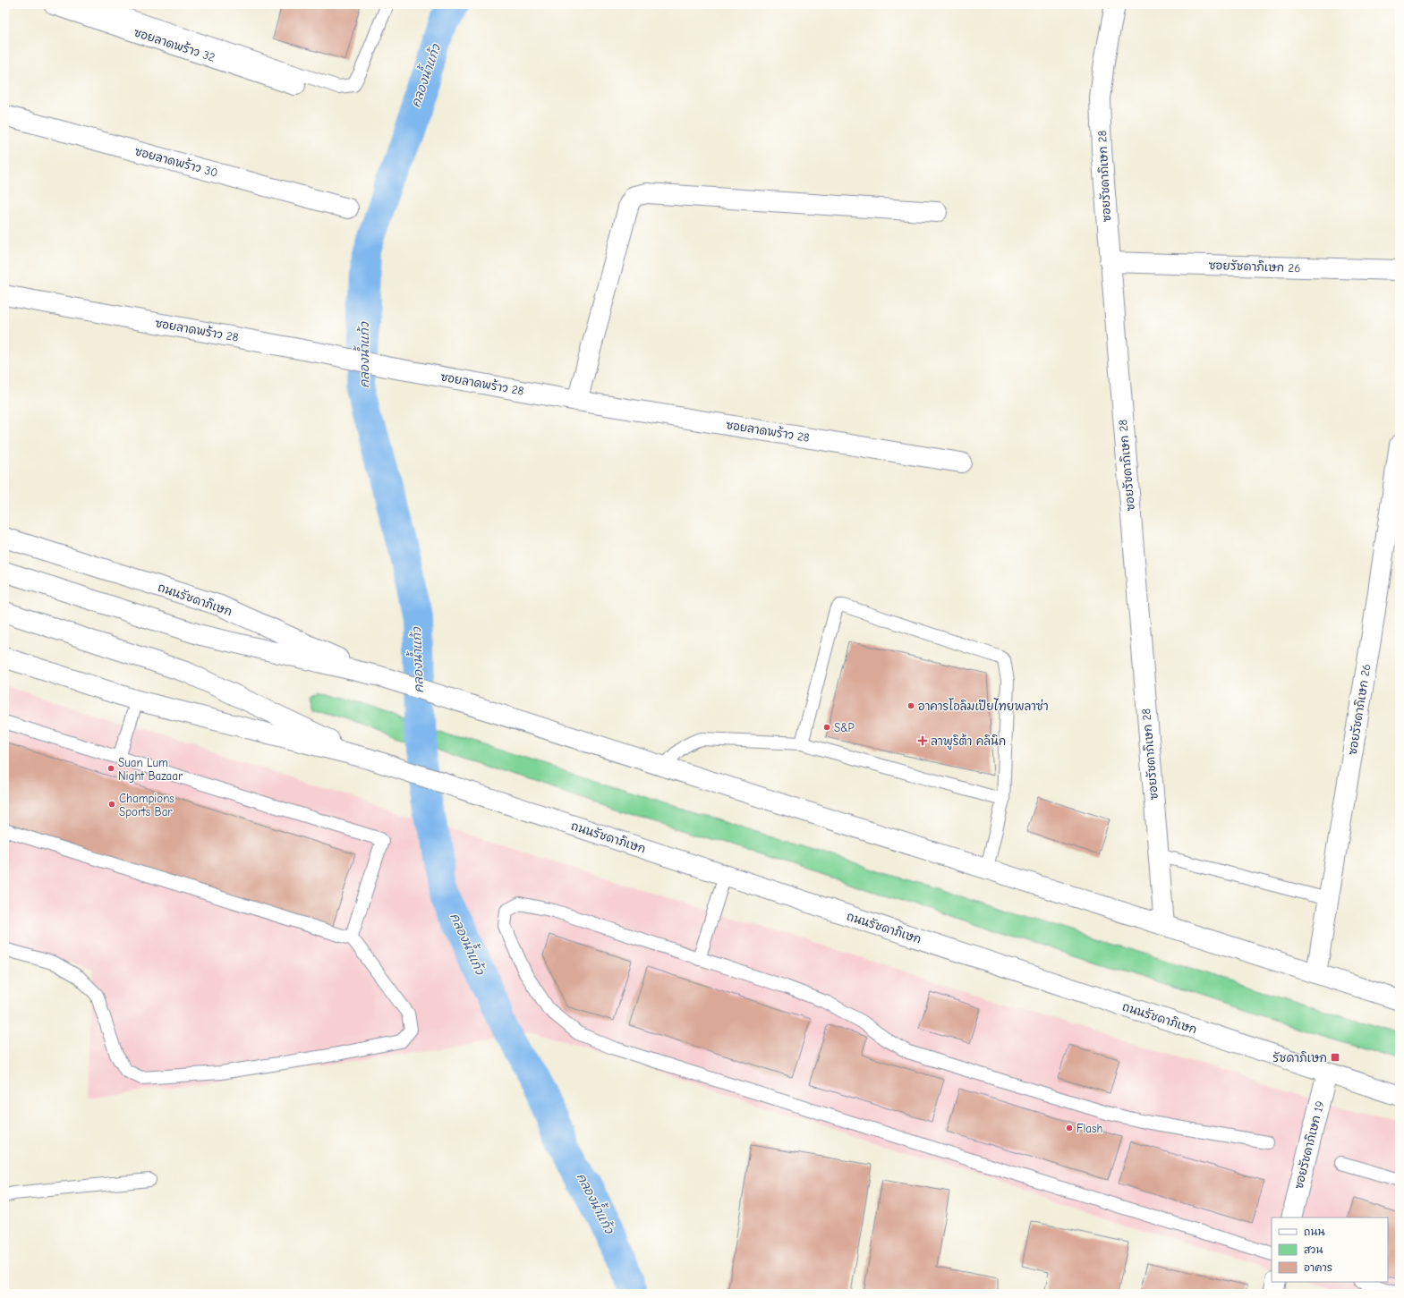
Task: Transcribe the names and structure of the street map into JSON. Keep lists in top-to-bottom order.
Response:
{
  "streets": {
    "street": [
      "ซอยลาดพร้าว 32",
      "ซอยลาดพร้าว 30",
      "ซอยรัชดาภิเษก 28",
      "ซอยรัชดาภิเษก 26",
      "ซอยลาดพร้าว 28",
      "ถนนรัชดาภิเษก",
      "ซอยรัชดาภิเษก 19"
    ]
  },
  "crossings": [
    ["ซอยรัชดาภิเษก 28", "ซอยรัชดาภิเษก 26"],
    ["ซอยรัชดาภิเษก 28", "ถนนรัชดาภิเษก"],
    ["ซอยรัชดาภิเษก 26", "ถนนรัชดาภิเษก"],
    ["ถนนรัชดาภิเษก", "ซอยรัชดาภิเษก 19"]
  ],
  "water": ["คลองน้ำแก้ว"],
  "places": {
    "other": [
      "อาคารโอลิมเปียไทยพลาซ่า",
      "S&P",
      "Suan Lum Night Bazaar",
      "Champions Sports Bar",
      "Flash"
    ],
    "health": ["ลาพูริต้า คลินิก"],
    "transit": ["รัชดาภิเษก"]
  },
  "legend": ["ถนน", "สวน", "อาคาร"]
}
